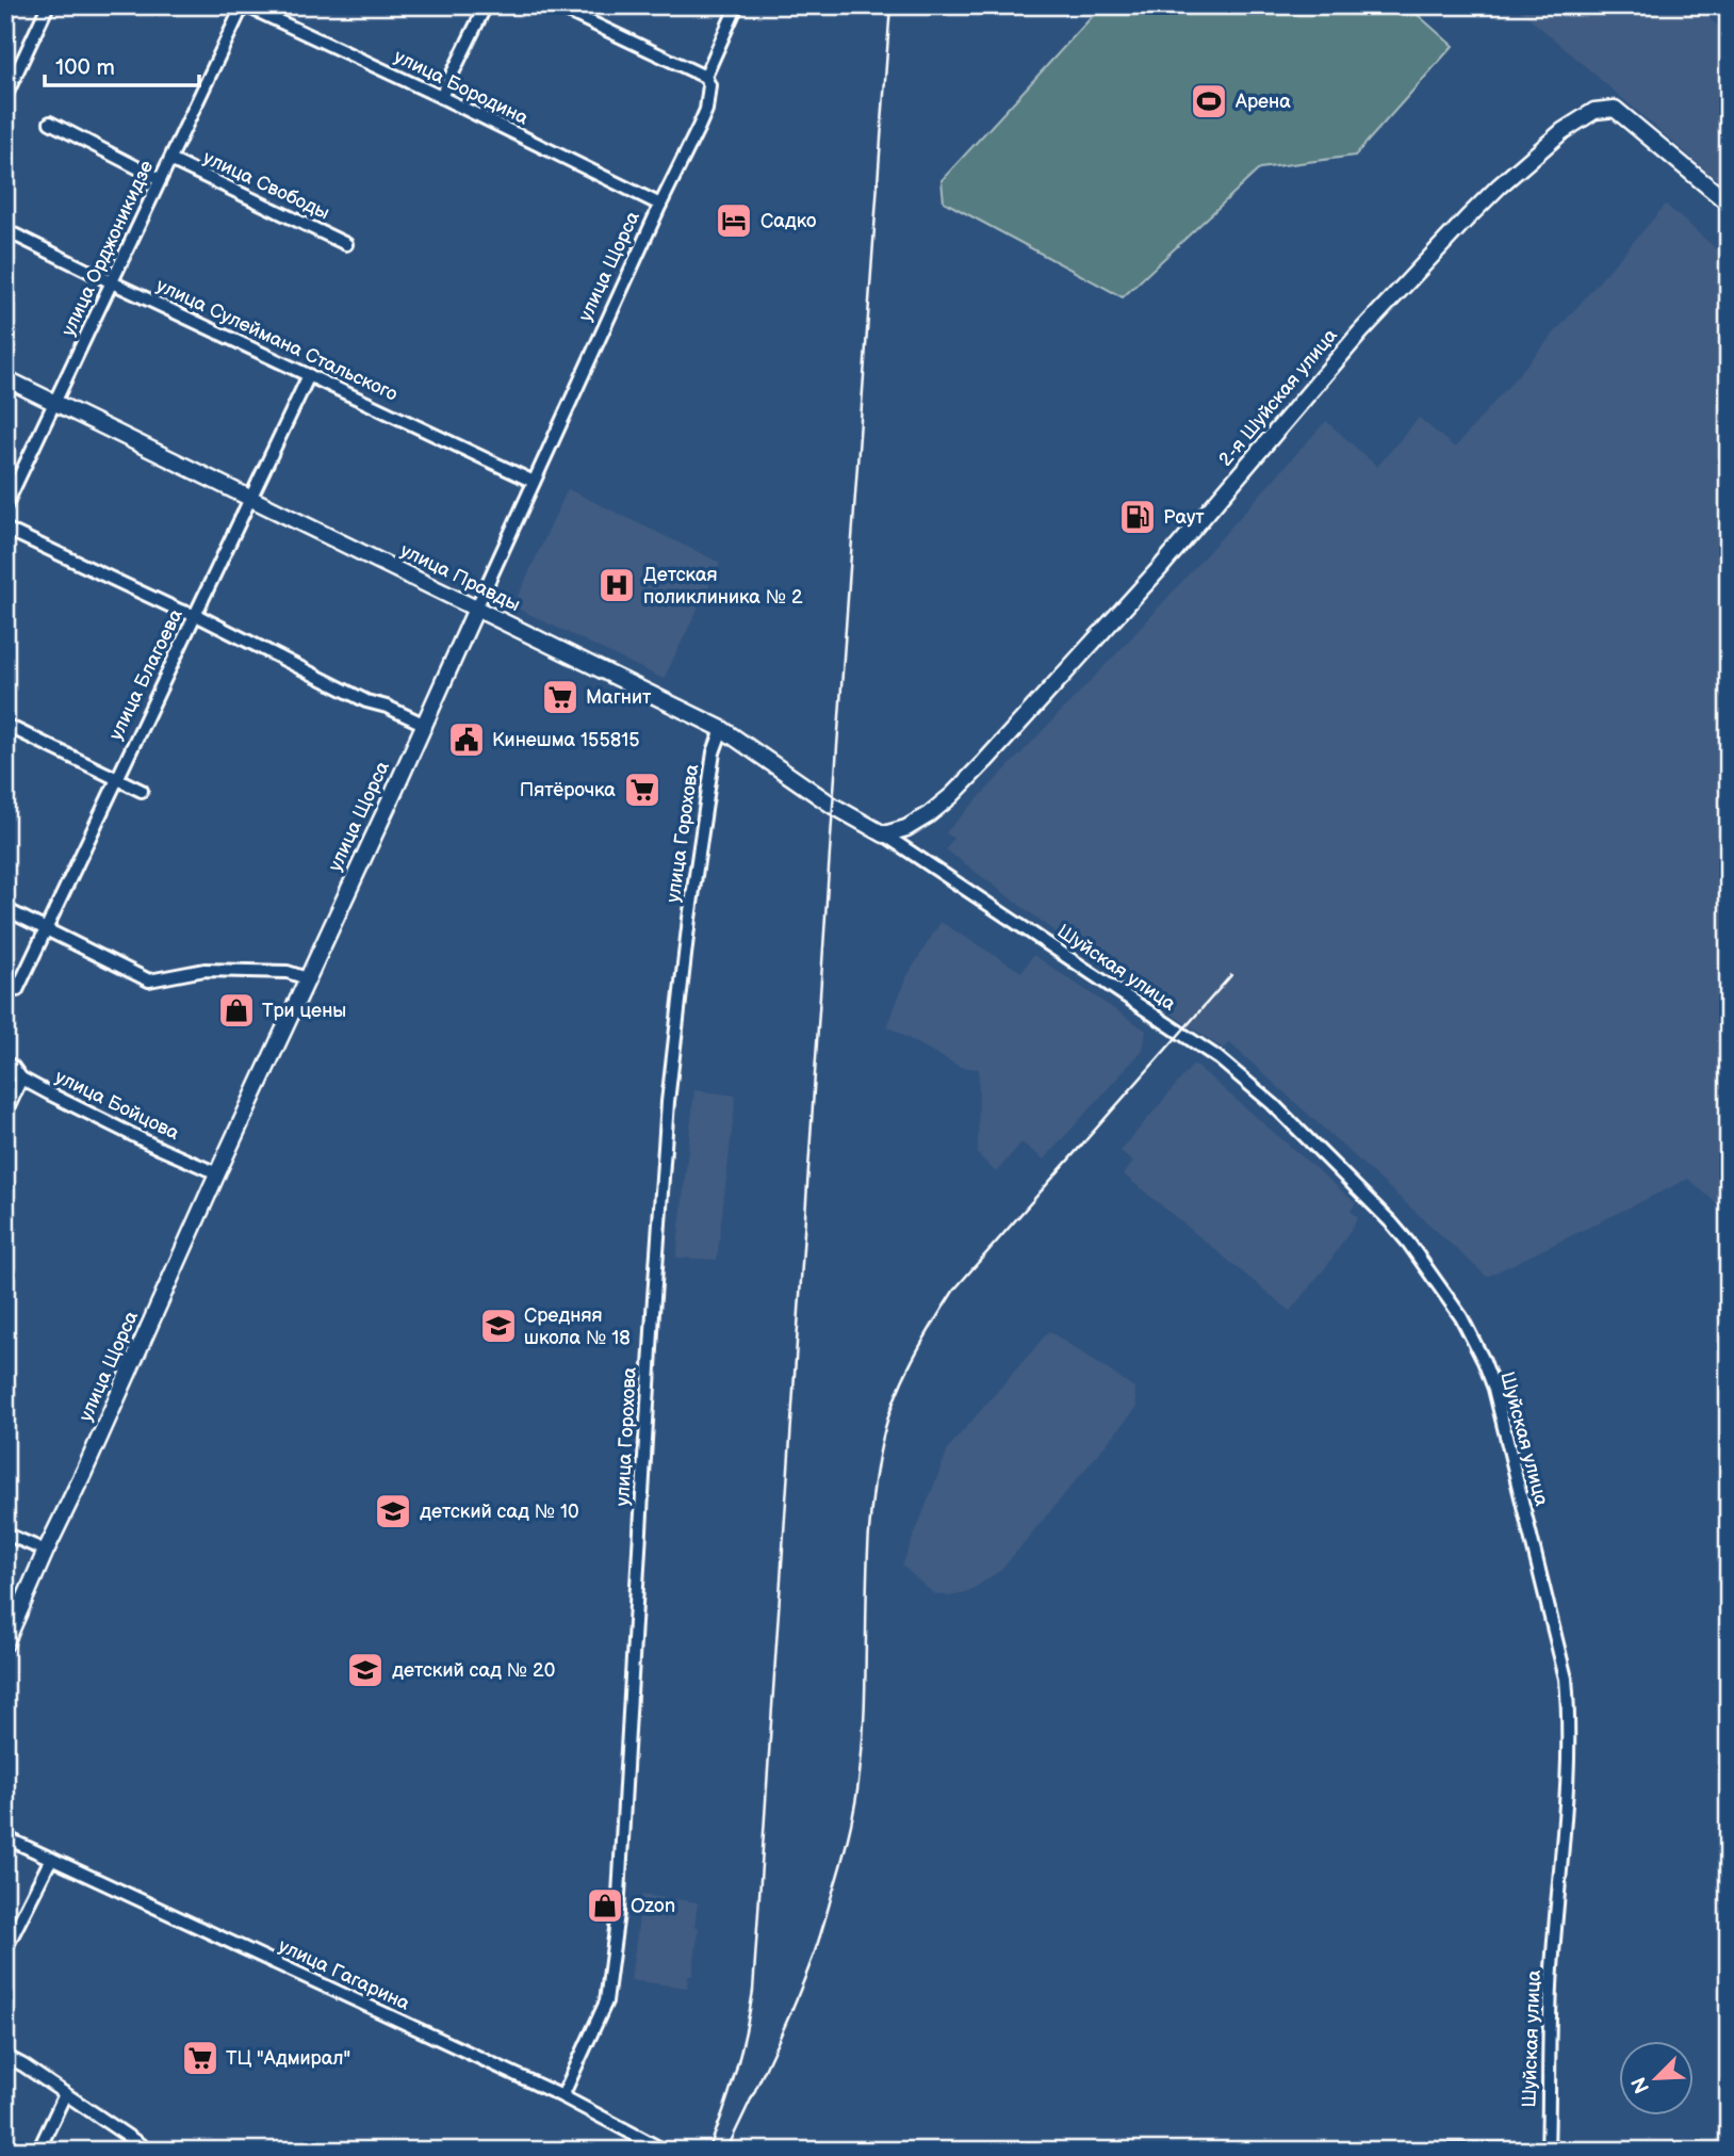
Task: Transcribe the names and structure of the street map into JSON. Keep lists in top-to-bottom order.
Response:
{
  "streets": {
    "street": [
      "улица Бородина",
      "улица Свободы",
      "улица Орджоникидзе",
      "улица Щорса",
      "улица Сулеймана Стальского",
      "2-я Шуйская улица",
      "улица Правды",
      "улица Благоева",
      "улица Горохова",
      "Шуйская улица",
      "улица Бойцова",
      "улица Гагарина"
    ]
  },
  "crossings": [
    ["улица Бородина", "улица Орджоникидзе"],
    ["улица Бородина", "улица Щорса"],
    ["улица Свободы", "улица Орджоникидзе"],
    ["улица Орджоникидзе", "улица Сулеймана Стальского"],
    ["улица Орджоникидзе", "улица Правды"],
    ["улица Щорса", "улица Сулеймана Стальского"],
    ["улица Щорса", "улица Правды"],
    ["улица Щорса", "улица Бойцова"],
    ["улица Сулеймана Стальского", "улица Благоева"],
    ["2-я Шуйская улица", "улица Правды"],
    ["2-я Шуйская улица", "Шуйская улица"],
    ["улица Правды", "улица Благоева"],
    ["улица Правды", "улица Горохова"],
    ["улица Правды", "Шуйская улица"],
    ["улица Горохова", "улица Гагарина"]
  ],
  "places": {
    "sports": ["Арена"],
    "hotel": ["Садко"],
    "fuel station": ["Раут"],
    "hospital": ["Детская поликлиника № 2"],
    "supermarket": ["Магнит", "Пятёрочка", "ТЦ \"Адмирал\""],
    "public building": ["Кинешма 155815"],
    "shop": ["Три цены", "Ozon"],
    "school or university": ["Средняя школа № 18", "детский сад № 10", "детский сад № 20"]
  },
  "scale_bar": "100 m",
  "north": "bottom left"
}
